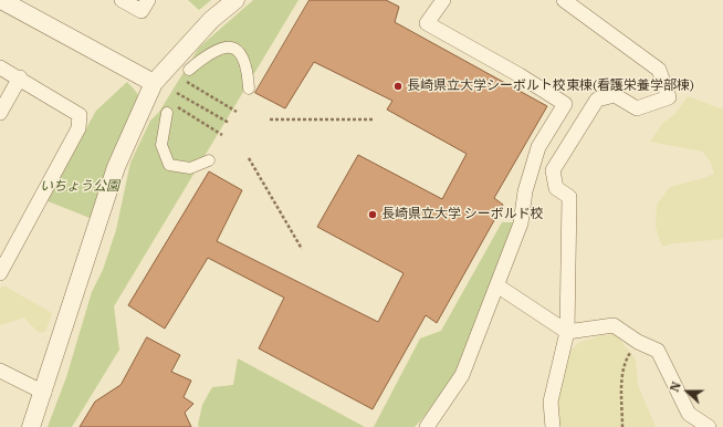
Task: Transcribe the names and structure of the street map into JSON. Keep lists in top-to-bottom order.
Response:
{
  "parks": ["いちょう公園"],
  "places": ["長崎県立大学シーボルト校東棟(看護栄養学部棟)", "長崎県立大学 シーボルド校"],
  "north": "left"
}
